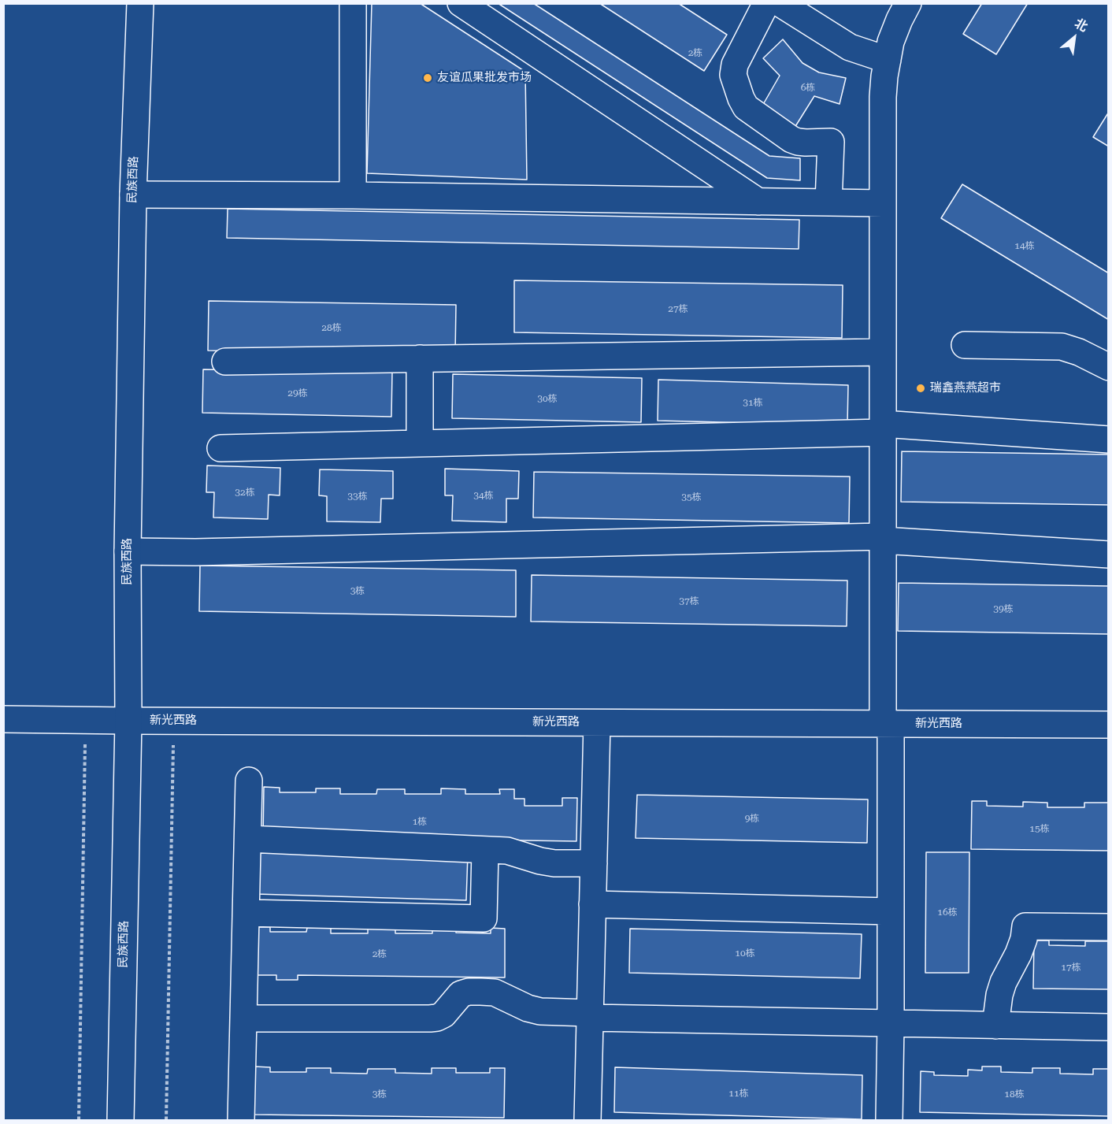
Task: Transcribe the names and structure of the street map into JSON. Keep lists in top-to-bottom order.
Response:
{
  "streets": {
    "street": ["民族西路", "新光西路"]
  },
  "crossings": [
    ["民族西路", "新光西路"]
  ],
  "places": ["友谊瓜果批发市场", "瑞鑫燕燕超市"],
  "house_numbers": [
    "2栋",
    "6栋",
    "14栋",
    "27栋",
    "28栋",
    "29栋",
    "30栋",
    "31栋",
    "32栋",
    "34栋",
    "33栋",
    "35栋",
    "3栋",
    "37栋",
    "39栋",
    "9栋",
    "1栋",
    "15栋",
    "16栋",
    "10栋",
    "2栋",
    "17栋",
    "11栋",
    "3栋",
    "18栋"
  ],
  "north": "top right"
}
